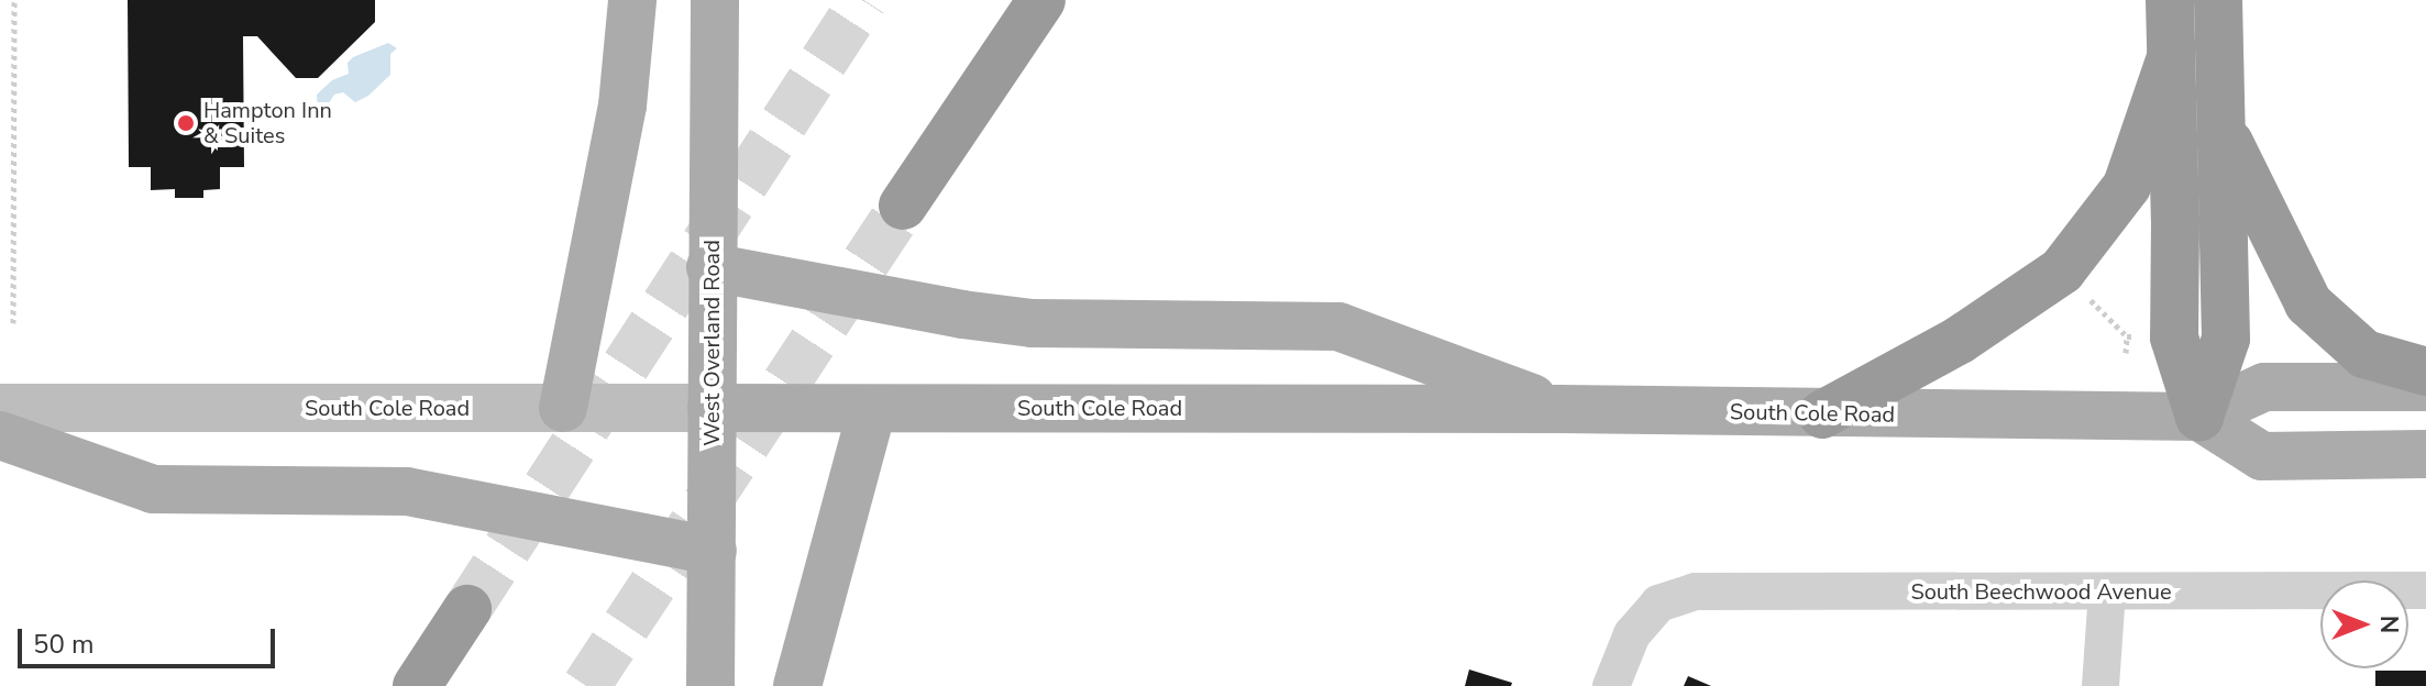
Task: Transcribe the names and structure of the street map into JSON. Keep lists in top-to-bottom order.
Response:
{
  "streets": {
    "main road": ["West Overland Road", "South Cole Road"],
    "street": ["South Beechwood Avenue"]
  },
  "crossings": [
    ["West Overland Road", "South Cole Road"]
  ],
  "places": ["Hampton Inn & Suites"],
  "scale_bar": "50 m",
  "north": "right"
}
